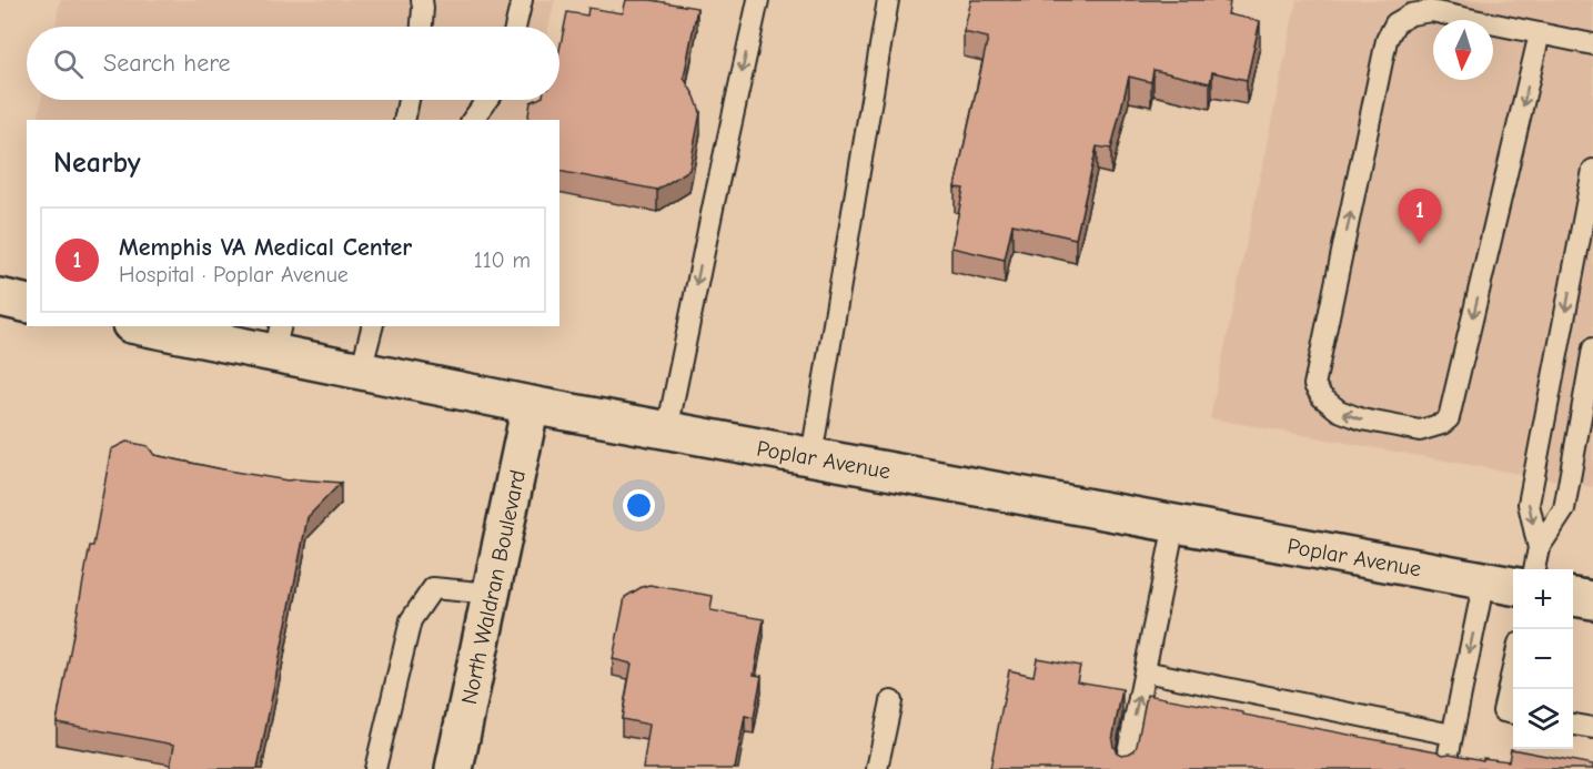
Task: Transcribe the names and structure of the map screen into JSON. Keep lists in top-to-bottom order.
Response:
{
  "streets": {
    "main road": ["Poplar Avenue", "North Waldran Boulevard"]
  },
  "crossings": [
    ["Poplar Avenue", "North Waldran Boulevard"]
  ],
  "north": "bottom",
  "page": {
    "search": "Search here",
    "heading": "Nearby",
    "pins": "1",
    "list": [
      {
        "mark": "1",
        "name": "Memphis VA Medical Center",
        "note": "Hospital · Poplar Avenue",
        "value": "110 m"
      }
    ],
    "map_buttons": ["+", "−"]
  }
}
